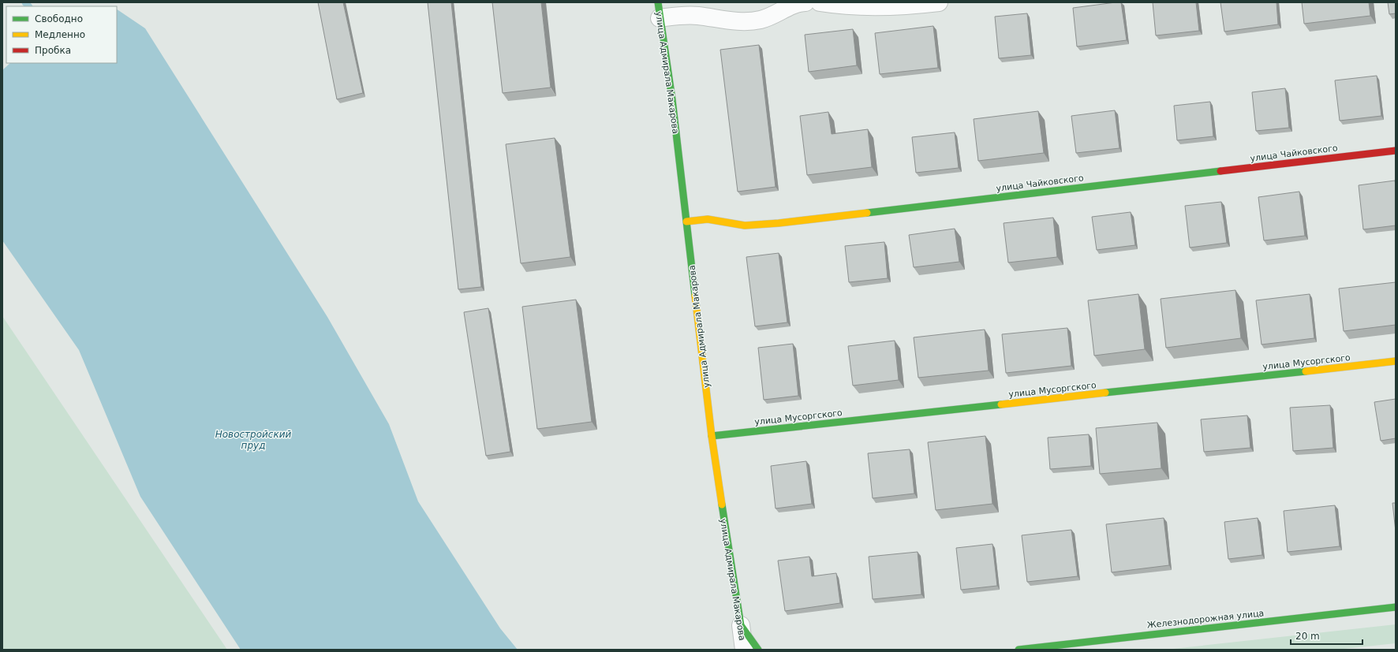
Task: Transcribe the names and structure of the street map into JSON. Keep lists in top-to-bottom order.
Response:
{
  "streets": {
    "street": [
      "улица Адмирала Макарова",
      "улица Чайковского",
      "улица Мусоргского",
      "Железнодорожная улица"
    ]
  },
  "crossings": [
    ["улица Адмирала Макарова", "улица Чайковского"],
    ["улица Адмирала Макарова", "улица Мусоргского"]
  ],
  "water": ["Новостройский пруд"],
  "legend": ["Свободно", "Медленно", "Пробка"],
  "scale_bar": "20 m"
}
